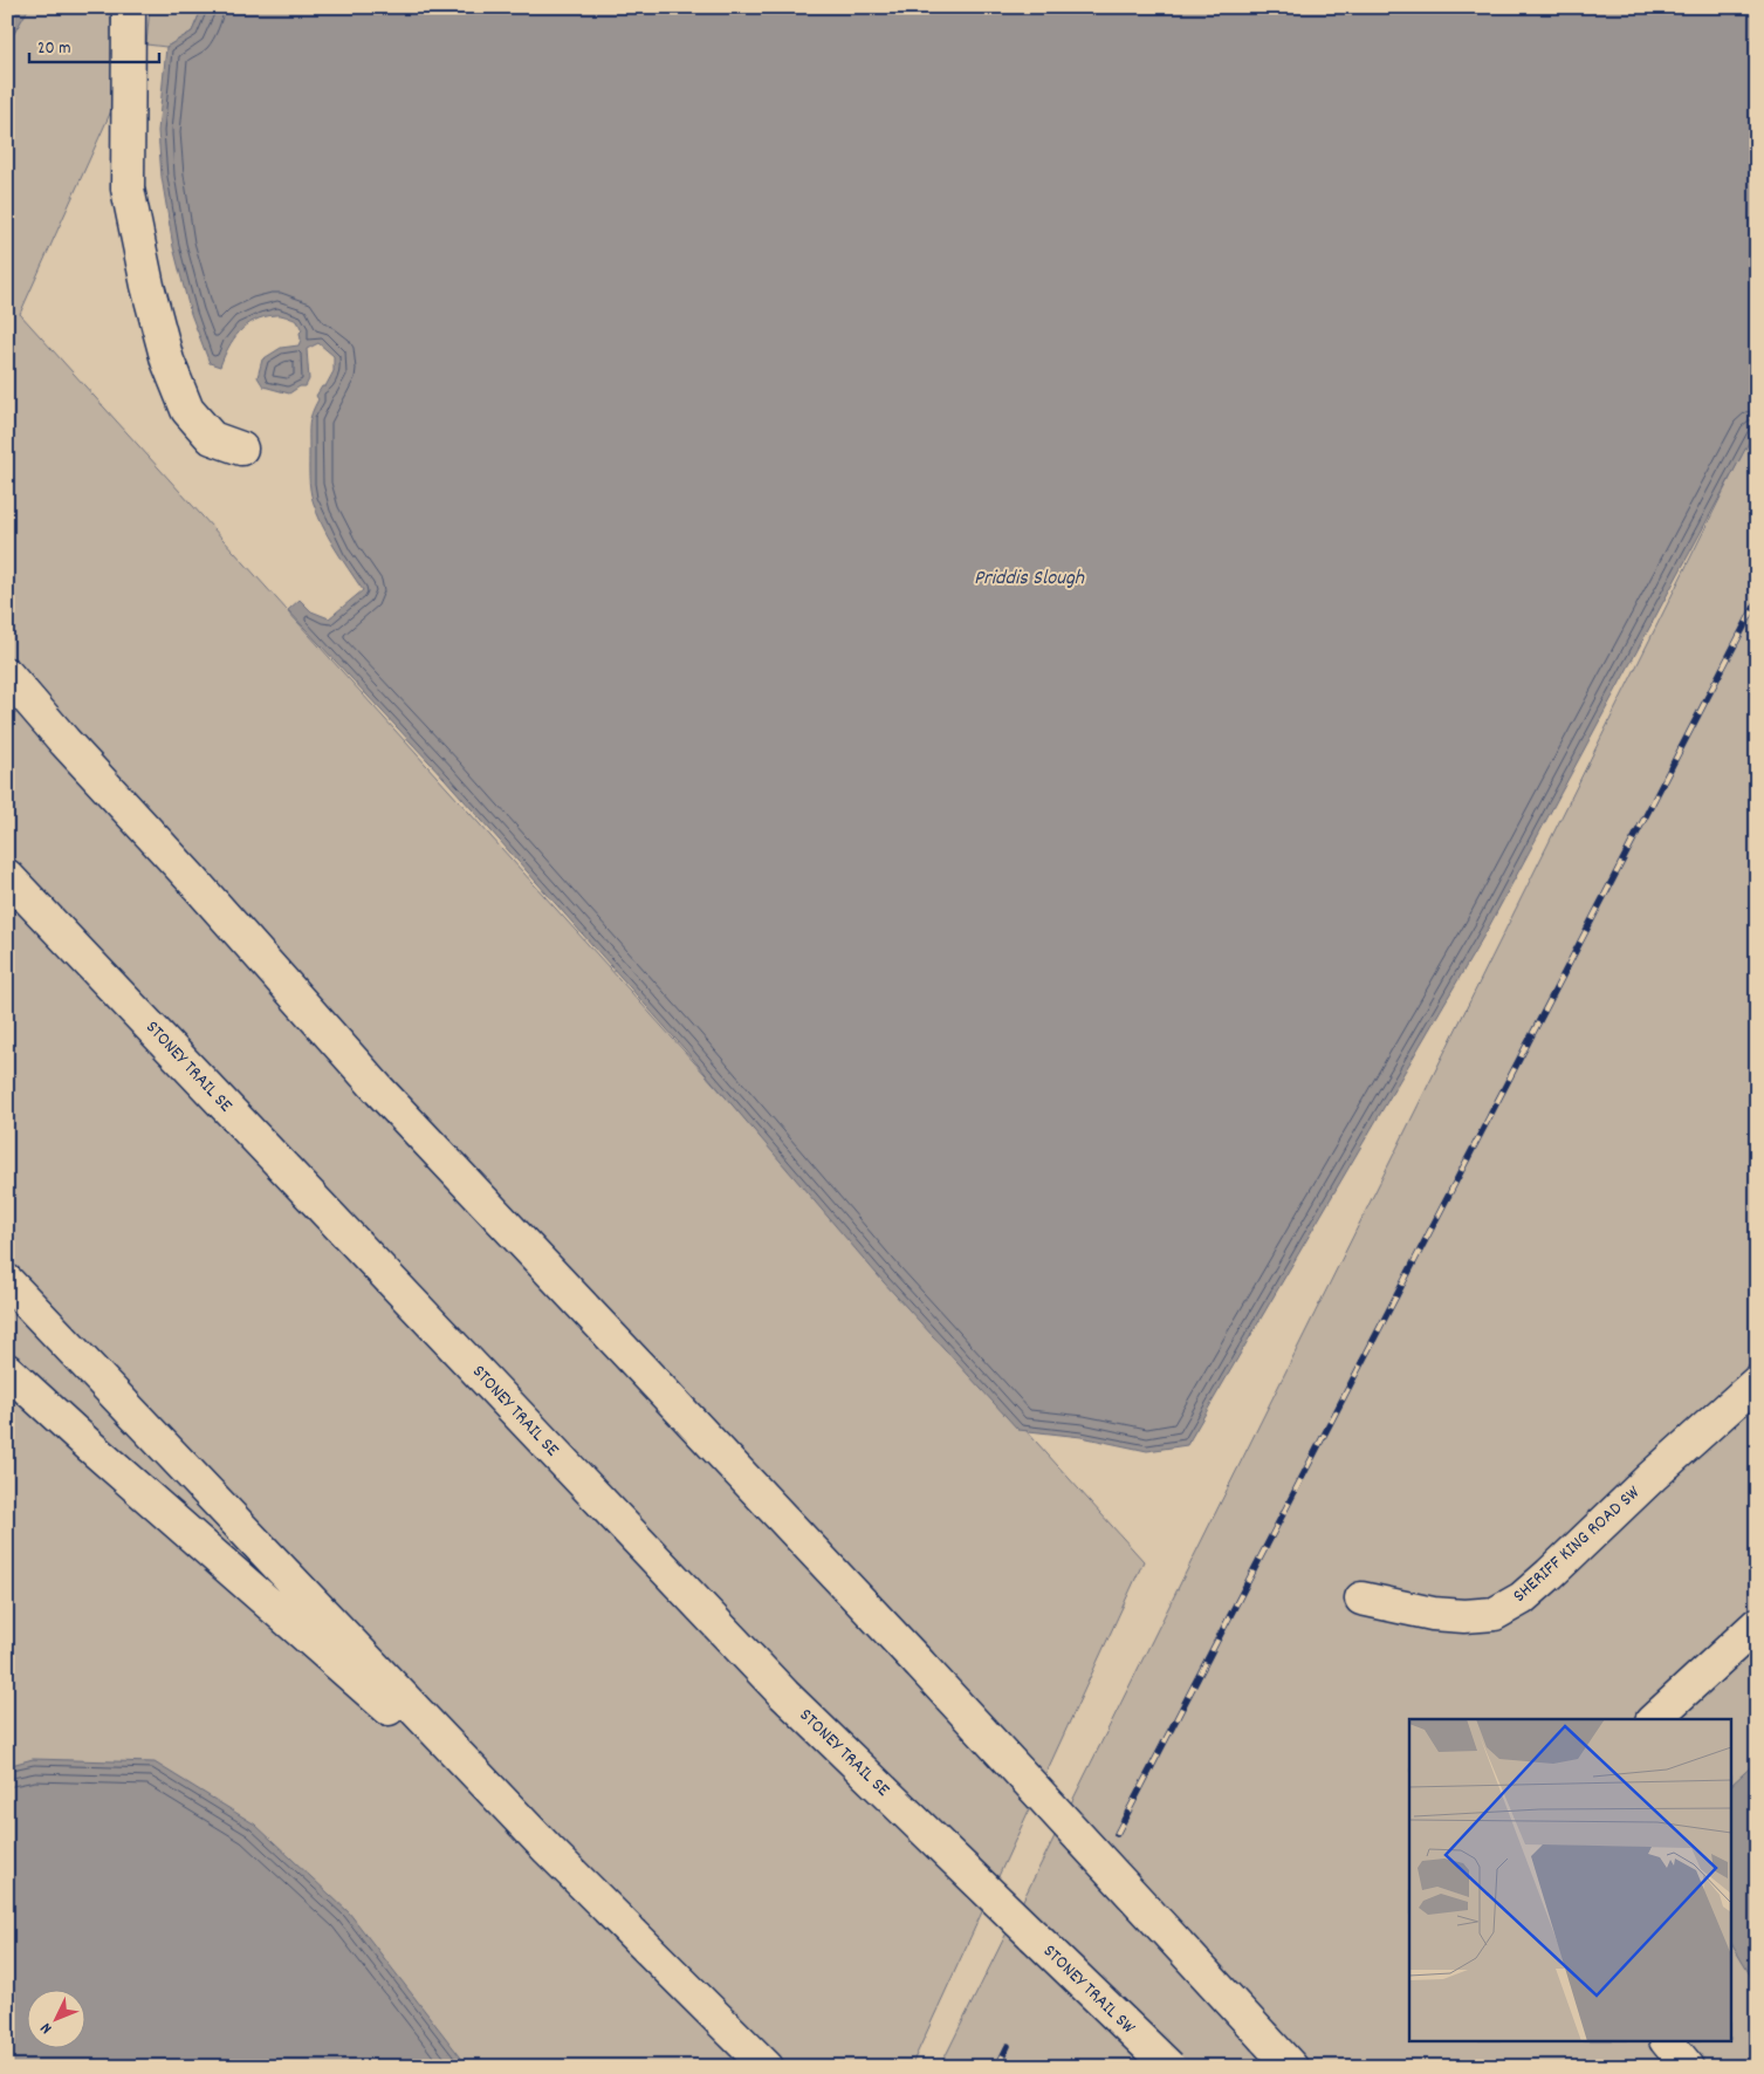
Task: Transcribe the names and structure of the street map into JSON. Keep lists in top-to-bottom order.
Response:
{
  "streets": {
    "main road": ["STONEY TRAIL SE", "SHERIFF KING ROAD SW", "STONEY TRAIL SW"]
  },
  "crossings": [
    ["STONEY TRAIL SE", "STONEY TRAIL SW"]
  ],
  "water": ["Priddis Slough"],
  "scale_bar": "20 m",
  "north": "bottom left"
}
